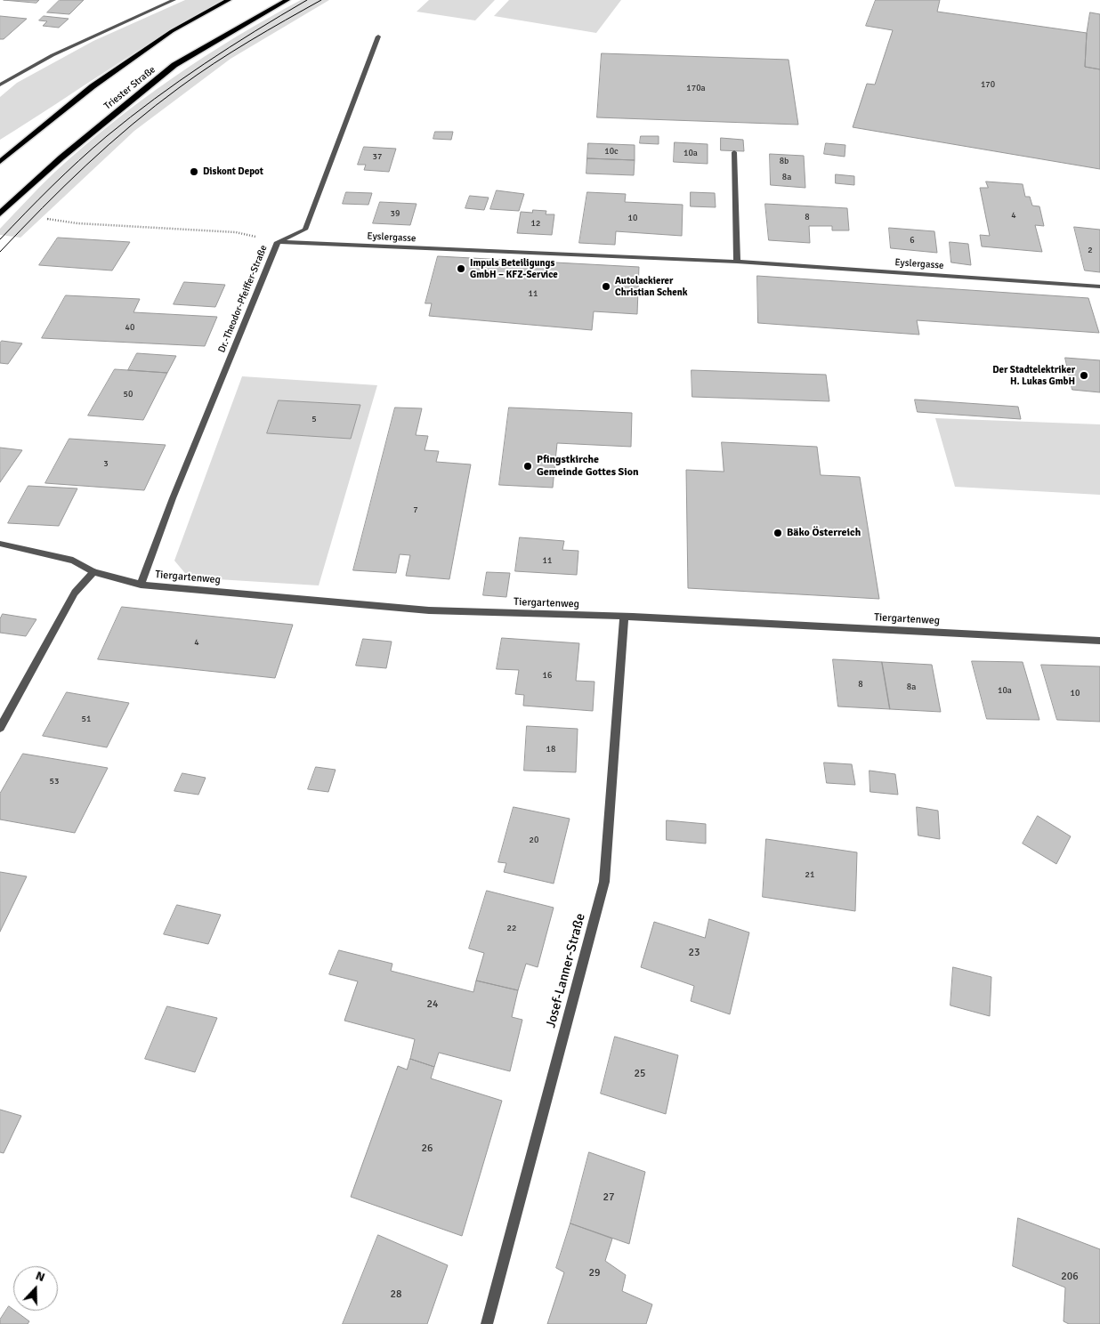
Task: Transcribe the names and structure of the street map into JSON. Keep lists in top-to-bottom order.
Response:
{
  "streets": {
    "main road": ["Triester Straße"],
    "street": [
      "Eyslergasse",
      "Dr.-Theodor-Pfeiffer-Straße",
      "Tiergartenweg",
      "Josef-Lanner-Straße"
    ]
  },
  "crossings": [
    ["Eyslergasse", "Dr.-Theodor-Pfeiffer-Straße"],
    ["Dr.-Theodor-Pfeiffer-Straße", "Tiergartenweg"],
    ["Tiergartenweg", "Josef-Lanner-Straße"]
  ],
  "places": [
    "Diskont Depot",
    "Impuls Beteiligungs GmbH – KFZ-Service",
    "Autolackierer Christian Schenk",
    "Der Stadtelektriker H. Lukas GmbH",
    "Pfingstkirche Gemeinde Gottes Sion",
    "Bäko Österreich"
  ],
  "house_numbers": [
    "170",
    "170a",
    "10c",
    "10a",
    "37",
    "8b",
    "8a",
    "39",
    "4",
    "8",
    "10",
    "12",
    "6",
    "2",
    "11",
    "40",
    "50",
    "5",
    "3",
    "7",
    "11",
    "4",
    "16",
    "8",
    "8a",
    "10a",
    "10",
    "51",
    "18",
    "53",
    "20",
    "21",
    "22",
    "23",
    "24",
    "25",
    "26",
    "27",
    "29",
    "206",
    "28"
  ],
  "north": "top"
}
